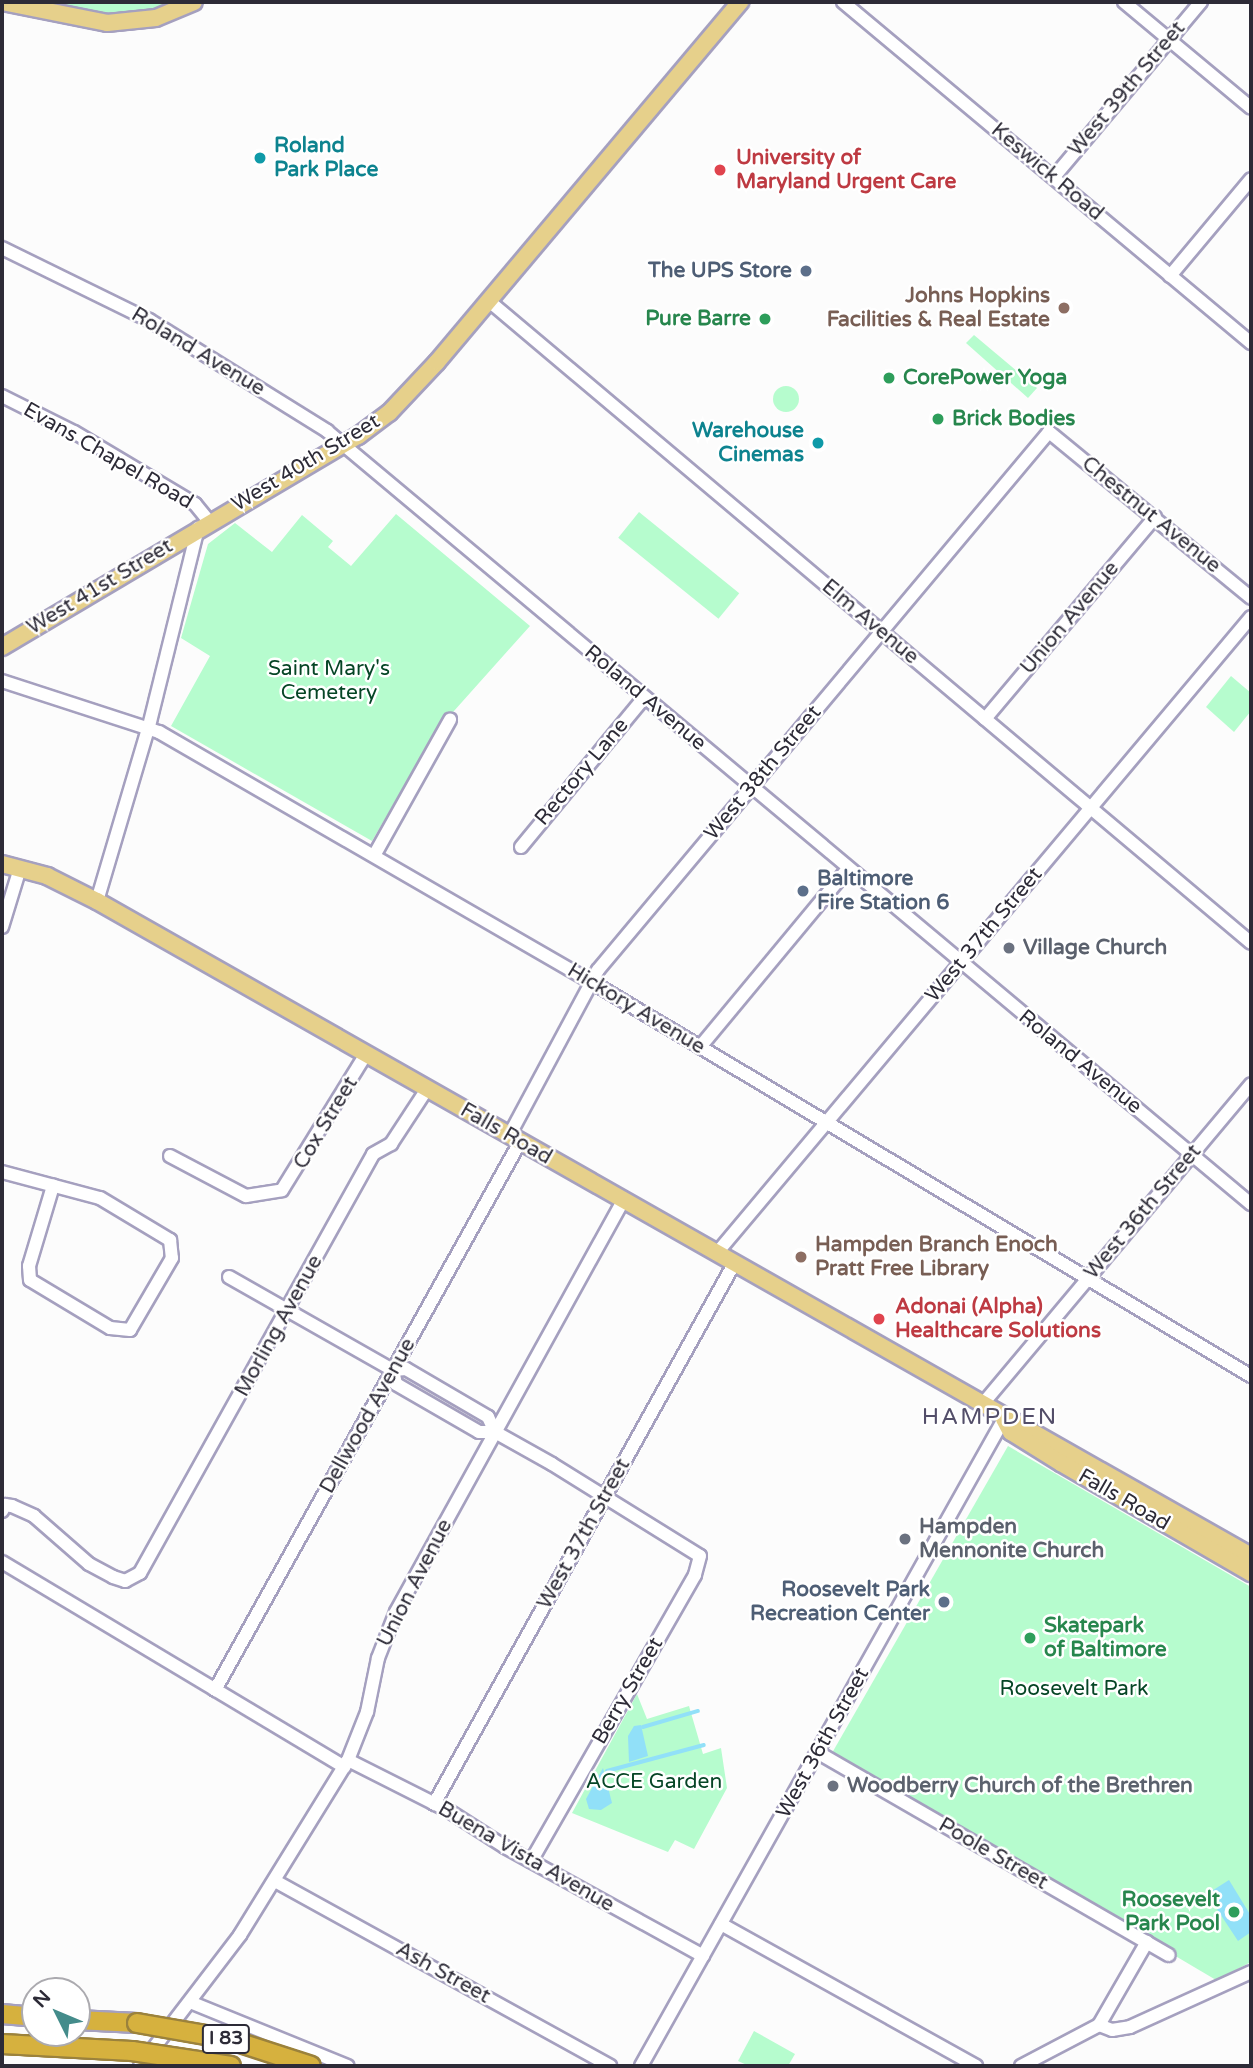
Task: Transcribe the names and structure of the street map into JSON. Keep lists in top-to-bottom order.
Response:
{
  "streets": {
    "highway": ["I 83"],
    "main road": ["West 40th Street", "West 41st Street", "Falls Road"],
    "street": [
      "West 39th Street",
      "Keswick Road",
      "Roland Avenue",
      "Evans Chapel Road",
      "Chestnut Avenue",
      "Union Avenue",
      "Elm Avenue",
      "Rectory Lane",
      "West 38th Street",
      "West 37th Street",
      "Hickory Avenue",
      "Cox Street",
      "West 36th Street",
      "Morling Avenue",
      "Dellwood Avenue",
      "Berry Street",
      "Poole Street",
      "Buena Vista Avenue",
      "Ash Street"
    ]
  },
  "crossings": [
    ["West 39th Street", "Keswick Road"],
    ["Roland Avenue", "West 40th Street"],
    ["Roland Avenue", "Rectory Lane"],
    ["Roland Avenue", "West 38th Street"],
    ["Roland Avenue", "West 37th Street"],
    ["Roland Avenue", "West 36th Street"],
    ["Evans Chapel Road", "West 40th Street"],
    ["Evans Chapel Road", "West 41st Street"],
    ["West 40th Street", "West 41st Street"],
    ["West 40th Street", "Elm Avenue"],
    ["Chestnut Avenue", "Union Avenue"],
    ["Chestnut Avenue", "West 38th Street"],
    ["Union Avenue", "Elm Avenue"],
    ["Union Avenue", "Falls Road"],
    ["Union Avenue", "Buena Vista Avenue"],
    ["Union Avenue", "Ash Street"],
    ["Elm Avenue", "West 38th Street"],
    ["Elm Avenue", "West 37th Street"],
    ["West 38th Street", "Hickory Avenue"],
    ["West 38th Street", "Falls Road"],
    ["West 38th Street", "Dellwood Avenue"],
    ["West 37th Street", "Hickory Avenue"],
    ["West 37th Street", "Falls Road"],
    ["West 37th Street", "Berry Street"],
    ["West 37th Street", "Buena Vista Avenue"],
    ["Hickory Avenue", "West 36th Street"],
    ["Cox Street", "Falls Road"],
    ["Falls Road", "West 36th Street"],
    ["Falls Road", "Morling Avenue"],
    ["Falls Road", "Dellwood Avenue"],
    ["West 36th Street", "Poole Street"],
    ["West 36th Street", "Buena Vista Avenue"],
    ["Dellwood Avenue", "Buena Vista Avenue"],
    ["Berry Street", "Buena Vista Avenue"]
  ],
  "districts": ["HAMPDEN"],
  "parks": ["Saint Mary's Cemetery", "Roosevelt Park", "ACCE Garden"],
  "places": [
    "Roland Park Place",
    "University of Maryland Urgent Care",
    "The UPS Store",
    "Johns Hopkins Facilities & Real Estate",
    "Pure Barre",
    "CorePower Yoga",
    "Brick Bodies",
    "Warehouse Cinemas",
    "Baltimore Fire Station 6",
    "Village Church",
    "Hampden Branch Enoch Pratt Free Library",
    "Adonai (Alpha) Healthcare Solutions",
    "Hampden Mennonite Church",
    "Roosevelt Park Recreation Center",
    "Skatepark of Baltimore",
    "Woodberry Church of the Brethren",
    "Roosevelt Park Pool"
  ],
  "north": "top left"
}
